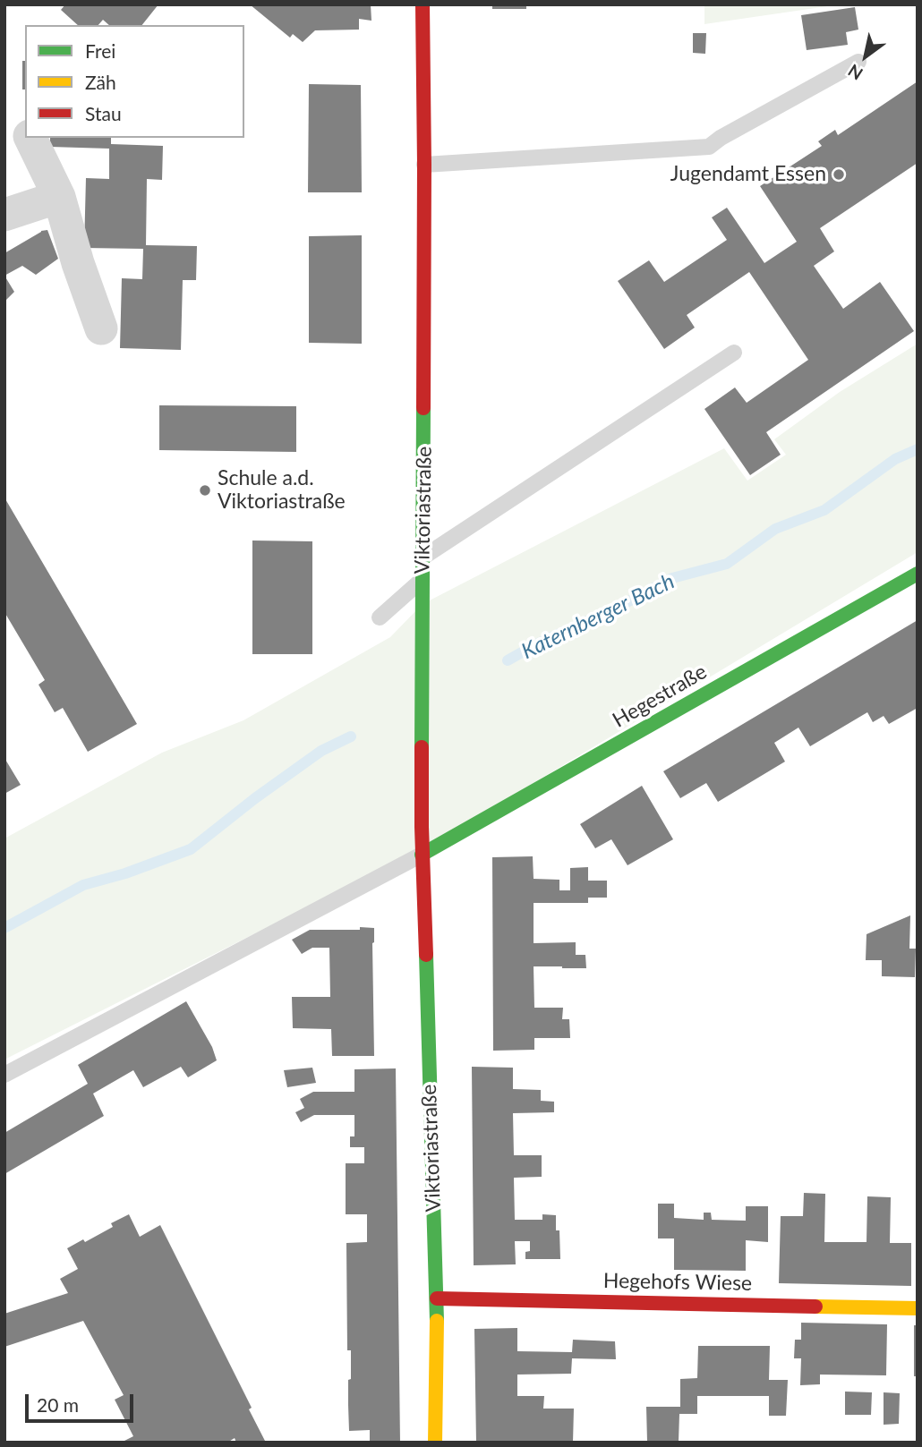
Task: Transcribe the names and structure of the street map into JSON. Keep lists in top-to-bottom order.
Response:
{
  "streets": {
    "street": ["Viktoriastraße", "Hegestraße", "Hegehofs Wiese"]
  },
  "crossings": [
    ["Viktoriastraße", "Hegestraße"],
    ["Viktoriastraße", "Hegehofs Wiese"]
  ],
  "water": ["Katernberger Bach"],
  "places": ["Jugendamt Essen", "Schule a.d. Viktoriastraße"],
  "legend": ["Frei", "Zäh", "Stau"],
  "scale_bar": "20 m",
  "north": "bottom left"
}
